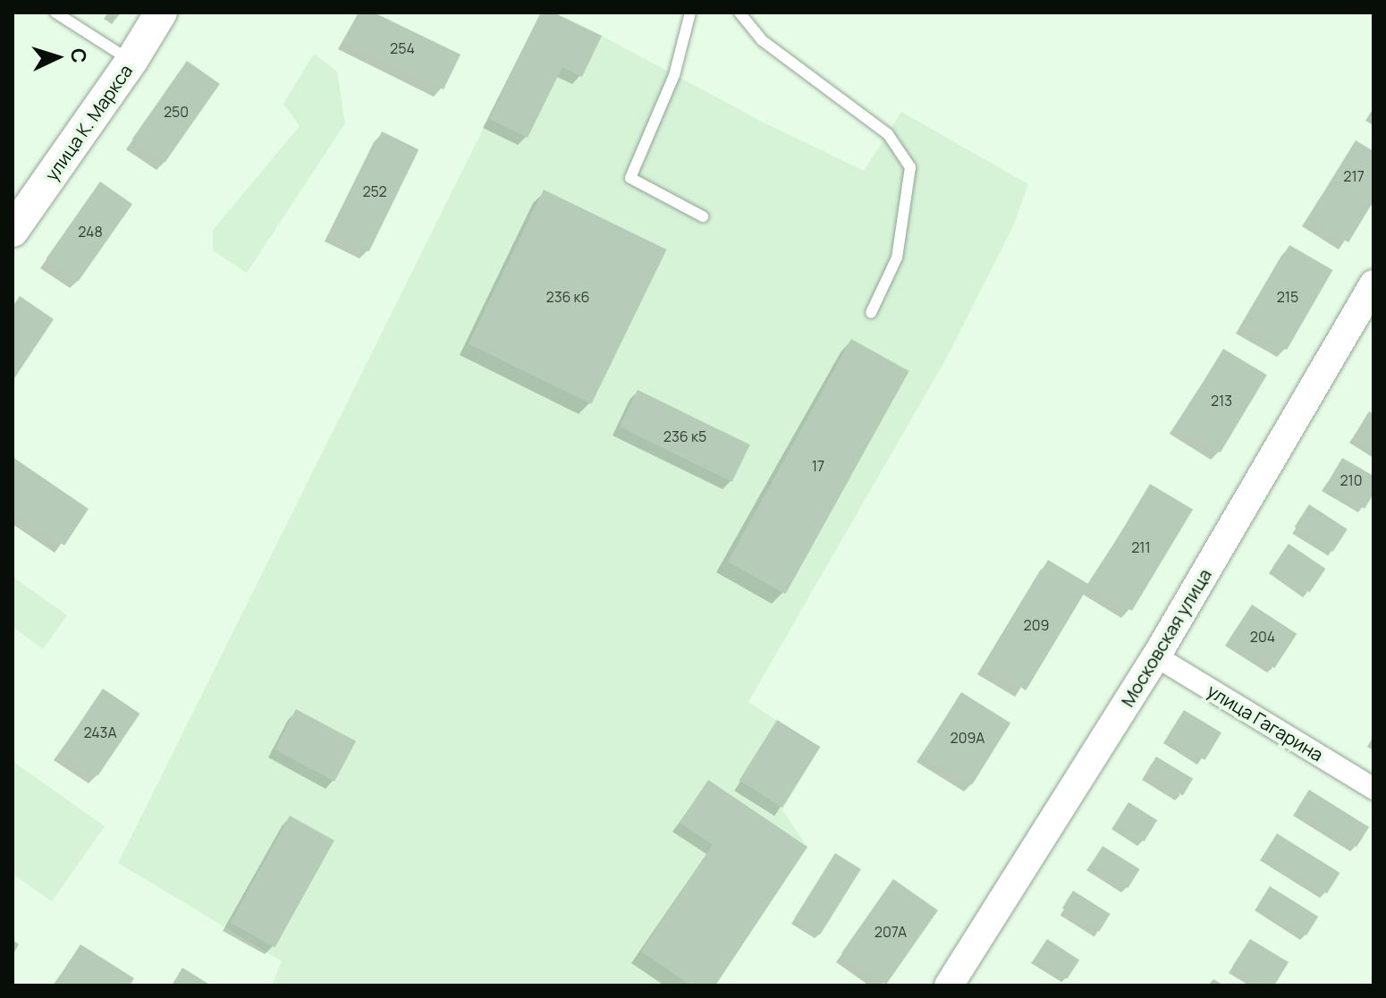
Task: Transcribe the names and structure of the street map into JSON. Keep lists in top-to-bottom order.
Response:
{
  "streets": {
    "main road": ["улица К. Маркса"],
    "street": ["Московская улица", "улица Гагарина"]
  },
  "crossings": [
    ["Московская улица", "улица Гагарина"]
  ],
  "house_numbers": [
    "254",
    "250",
    "217",
    "252",
    "248",
    "236 к6",
    "215",
    "213",
    "236 к5",
    "17",
    "210",
    "211",
    "209",
    "204",
    "243А",
    "209А",
    "207А"
  ],
  "north": "right"
}
